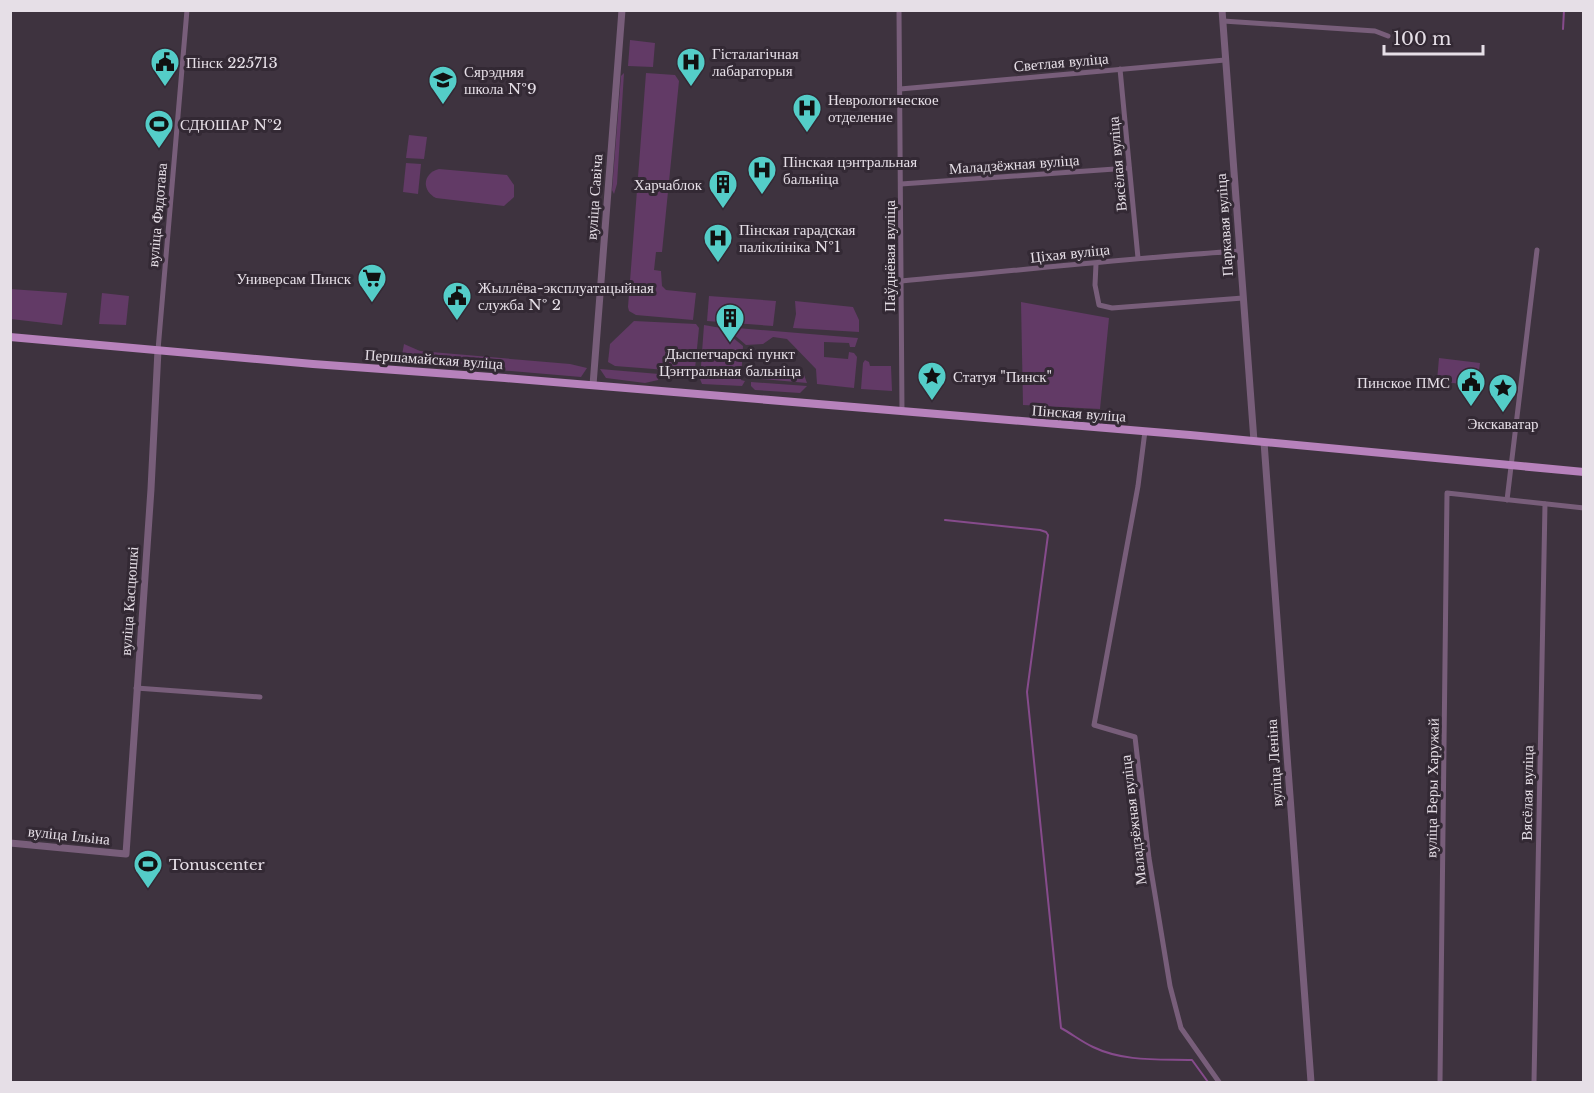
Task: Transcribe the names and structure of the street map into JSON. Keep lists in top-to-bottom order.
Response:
{
  "streets": {
    "main road": ["Першамайская вуліца", "Пінская вуліца"],
    "street": [
      "Светлая вуліца",
      "Маладзёжная вуліца",
      "Вясёлая вуліца",
      "вуліца Савіча",
      "вуліца Фядотава",
      "Паркавая вуліца",
      "Ціхая вуліца",
      "Паўднёвая вуліца",
      "вуліца Касцюшкі",
      "вуліца Леніна",
      "вуліца Веры Харужай",
      "вуліца Ільіна"
    ]
  },
  "crossings": [
    ["Светлая вуліца", "Вясёлая вуліца"],
    ["Светлая вуліца", "Паркавая вуліца"],
    ["Светлая вуліца", "Паўднёвая вуліца"],
    ["Маладзёжная вуліца", "Вясёлая вуліца"],
    ["Маладзёжная вуліца", "Паўднёвая вуліца"],
    ["Маладзёжная вуліца", "Пінская вуліца"],
    ["Вясёлая вуліца", "Ціхая вуліца"],
    ["вуліца Савіча", "Першамайская вуліца"],
    ["вуліца Фядотава", "Першамайская вуліца"],
    ["вуліца Фядотава", "вуліца Касцюшкі"],
    ["Паркавая вуліца", "Ціхая вуліца"],
    ["Паркавая вуліца", "Пінская вуліца"],
    ["Ціхая вуліца", "Паўднёвая вуліца"],
    ["Паўднёвая вуліца", "Пінская вуліца"],
    ["Першамайская вуліца", "Пінская вуліца"],
    ["Першамайская вуліца", "вуліца Касцюшкі"],
    ["Пінская вуліца", "вуліца Леніна"],
    ["вуліца Касцюшкі", "вуліца Ільіна"]
  ],
  "places": {
    "public building": ["Пінск 225713", "Жыллёва-эксплуатацыйная служба № 2", "Пинское ПМС"],
    "hospital": [
      "Гісталагічная лабараторыя",
      "Неврологическое отделение",
      "Пінская цэнтральная бальніца",
      "Пінская гарадская паліклініка №1"
    ],
    "school or university": ["Сярэдняя школа №9"],
    "sports": ["СДЮШАР №2", "Tonuscenter"],
    "building": ["Харчаблок", "Дыспетчарскі пункт Цэнтральная бальніца"],
    "supermarket": ["Универсам Пинск"],
    "place": ["Статуя \"Пинск\"", "Экскаватар"]
  },
  "scale_bar": "100 m"
}
